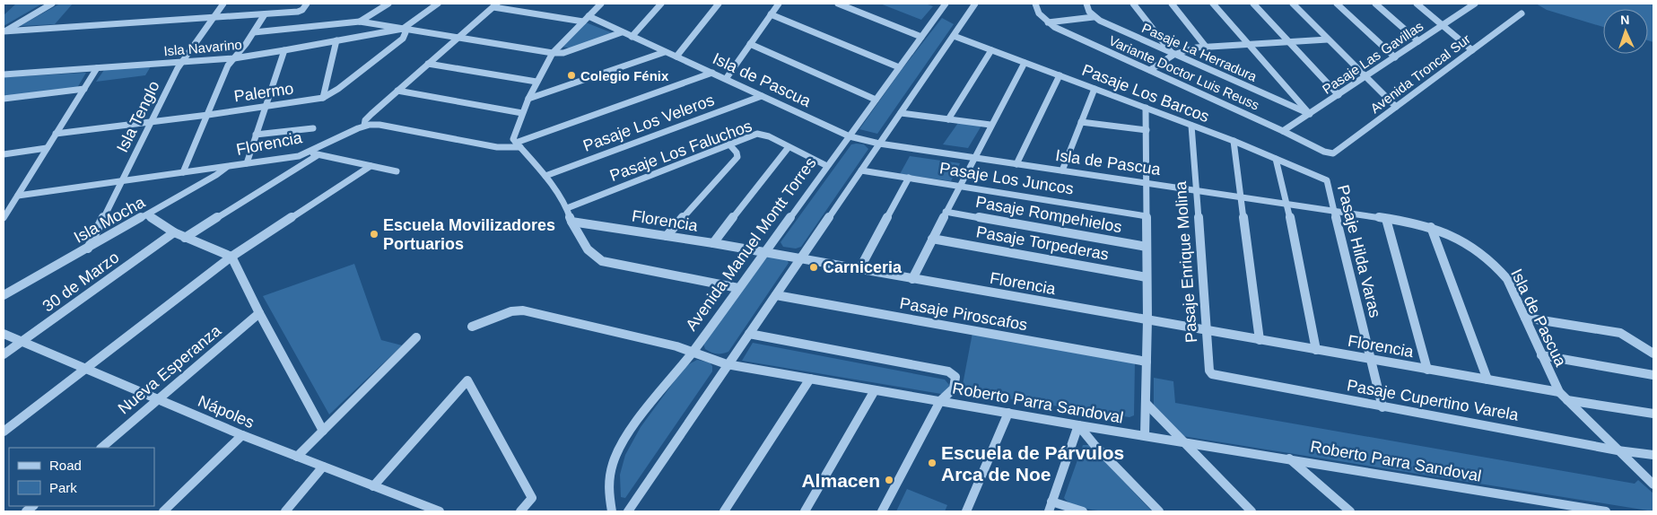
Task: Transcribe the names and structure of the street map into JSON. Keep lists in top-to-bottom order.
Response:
{
  "streets": {
    "street": [
      "Isla Navarino",
      "Pasaje La Herradura",
      "Pasaje Las Gavillas",
      "Variante Doctor Luis Reuss",
      "Avenida Troncal Sur",
      "Isla de Pascua",
      "Palermo",
      "Pasaje Los Barcos",
      "Isla Tenglo",
      "Pasaje Los Veleros",
      "Florencia",
      "Pasaje Los Faluchos",
      "Pasaje Los Juncos",
      "Pasaje Rompehielos",
      "Isla Mocha",
      "Pasaje Torpederas",
      "Avenida Manuel Montt Torres",
      "Pasaje Hilda Varas",
      "Pasaje Enrique Molina",
      "30 de Marzo",
      "Pasaje Piroscafos",
      "Nueva Esperanza",
      "Pasaje Cupertino Varela",
      "Roberto Parra Sandoval",
      "Nápoles"
    ]
  },
  "crossings": [
    ["Isla Navarino", "Isla de Pascua"],
    ["Isla Navarino", "Palermo"],
    ["Isla Navarino", "Isla Tenglo"],
    ["Pasaje La Herradura", "Pasaje Las Gavillas"],
    ["Pasaje Las Gavillas", "Variante Doctor Luis Reuss"],
    ["Variante Doctor Luis Reuss", "Avenida Troncal Sur"],
    ["Isla de Pascua", "Pasaje Los Veleros"],
    ["Isla de Pascua", "Florencia"],
    ["Isla de Pascua", "Avenida Manuel Montt Torres"],
    ["Isla de Pascua", "Pasaje Hilda Varas"],
    ["Isla de Pascua", "Pasaje Enrique Molina"],
    ["Palermo", "Isla Tenglo"],
    ["Pasaje Los Barcos", "Pasaje Hilda Varas"],
    ["Pasaje Los Barcos", "Pasaje Enrique Molina"],
    ["Isla Tenglo", "Florencia"],
    ["Isla Tenglo", "Isla Mocha"],
    ["Florencia", "Isla Mocha"],
    ["Florencia", "Avenida Manuel Montt Torres"],
    ["Florencia", "Pasaje Hilda Varas"],
    ["Florencia", "Pasaje Enrique Molina"],
    ["Pasaje Los Faluchos", "Avenida Manuel Montt Torres"],
    ["Avenida Manuel Montt Torres", "Roberto Parra Sandoval"],
    ["Pasaje Hilda Varas", "Pasaje Cupertino Varela"],
    ["Pasaje Enrique Molina", "Pasaje Cupertino Varela"],
    ["30 de Marzo", "Nápoles"],
    ["Nueva Esperanza", "Nápoles"]
  ],
  "places": [
    "Colegio Fénix",
    "Escuela Movilizadores Portuarios",
    "Carniceria",
    "Escuela de Párvulos Arca de Noe",
    "Almacen"
  ],
  "legend": ["Road", "Park"],
  "north": "top"
}
